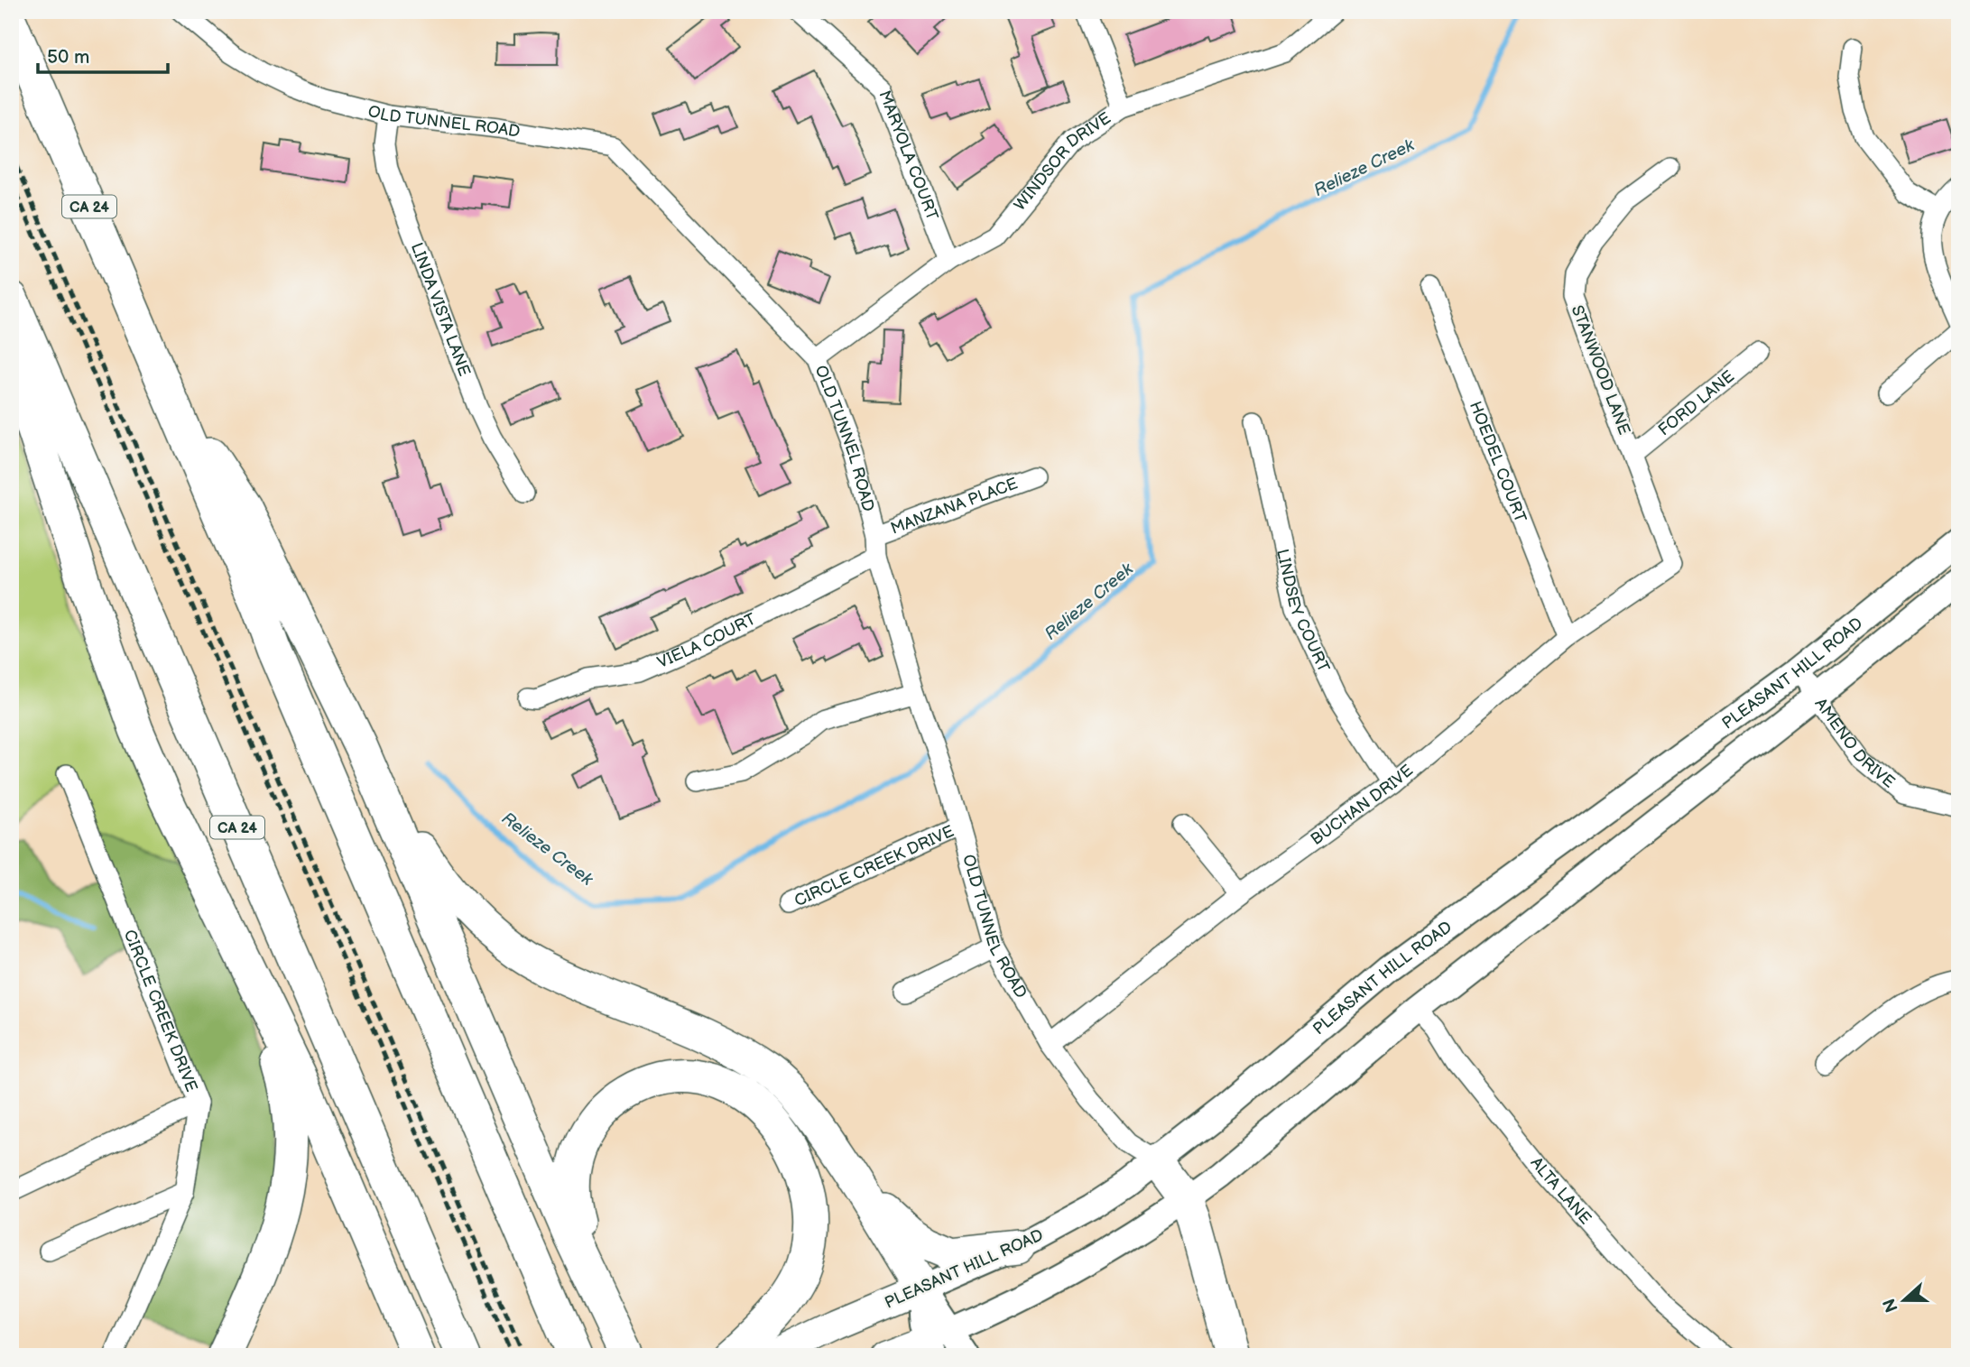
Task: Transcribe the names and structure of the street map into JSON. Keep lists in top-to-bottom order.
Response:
{
  "streets": {
    "highway": ["CA 24"],
    "main road": ["PLEASANT HILL ROAD"],
    "street": [
      "OLD TUNNEL ROAD",
      "MARYOLA COURT",
      "WINDSOR DRIVE",
      "LINDA VISTA LANE",
      "STANWOOD LANE",
      "FORD LANE",
      "HOEDEL COURT",
      "MANZANA PLACE",
      "LINDSEY COURT",
      "VIELA COURT",
      "AMENO DRIVE",
      "BUCHAN DRIVE",
      "CIRCLE CREEK DRIVE",
      "ALTA LANE"
    ]
  },
  "crossings": [
    ["OLD TUNNEL ROAD", "WINDSOR DRIVE"],
    ["OLD TUNNEL ROAD", "LINDA VISTA LANE"],
    ["OLD TUNNEL ROAD", "MANZANA PLACE"],
    ["OLD TUNNEL ROAD", "VIELA COURT"],
    ["OLD TUNNEL ROAD", "PLEASANT HILL ROAD"],
    ["OLD TUNNEL ROAD", "BUCHAN DRIVE"],
    ["OLD TUNNEL ROAD", "CIRCLE CREEK DRIVE"],
    ["MARYOLA COURT", "WINDSOR DRIVE"],
    ["STANWOOD LANE", "FORD LANE"],
    ["STANWOOD LANE", "BUCHAN DRIVE"],
    ["HOEDEL COURT", "BUCHAN DRIVE"],
    ["LINDSEY COURT", "BUCHAN DRIVE"],
    ["PLEASANT HILL ROAD", "AMENO DRIVE"],
    ["PLEASANT HILL ROAD", "ALTA LANE"]
  ],
  "water": ["Relieze Creek"],
  "scale_bar": "50 m",
  "north": "left"
}
